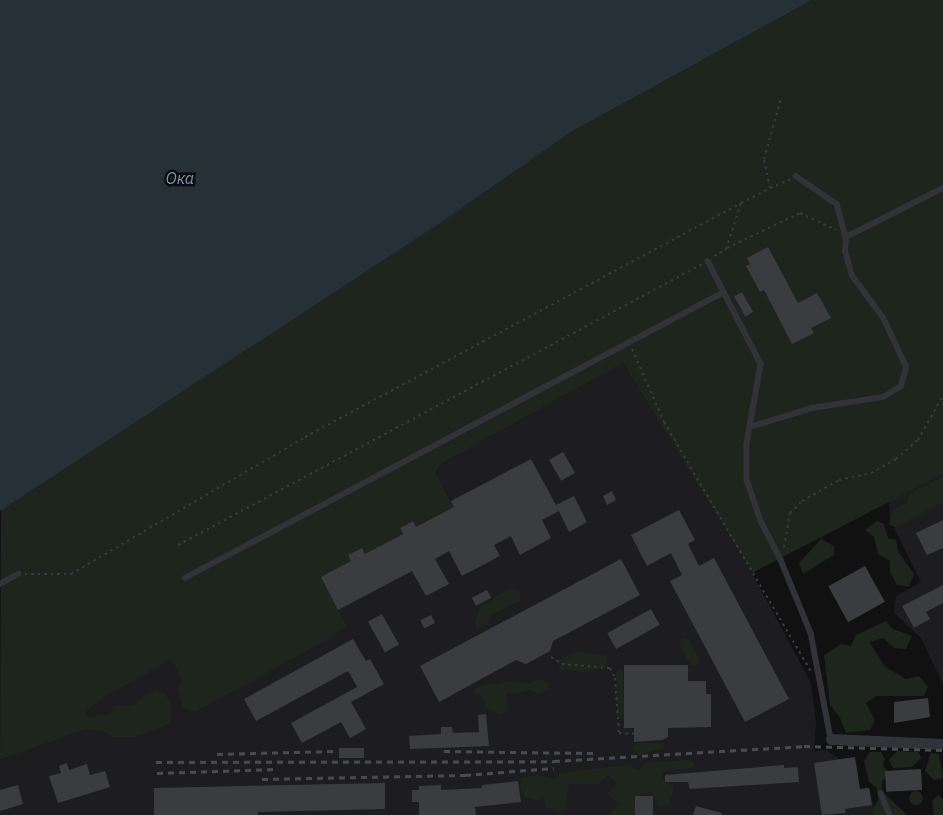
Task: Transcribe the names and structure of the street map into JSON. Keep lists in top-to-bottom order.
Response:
{
  "water": ["Ока"]
}
